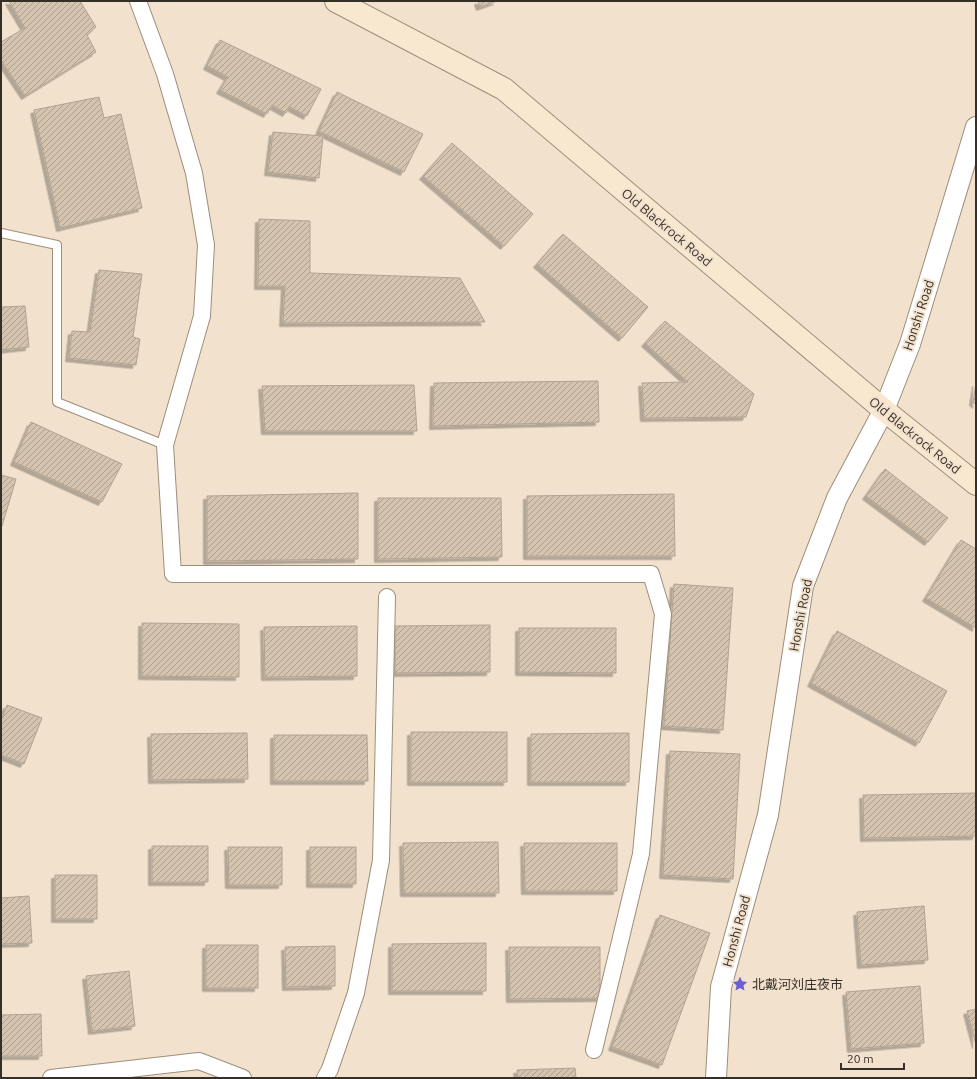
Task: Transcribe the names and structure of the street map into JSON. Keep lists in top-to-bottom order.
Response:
{
  "streets": {
    "main road": ["Old Blackrock Road"],
    "street": ["Honshi Road"]
  },
  "crossings": [
    ["Old Blackrock Road", "Honshi Road"]
  ],
  "places": {
    "place": ["北戴河刘庄夜市"]
  },
  "scale_bar": "20 m"
}
